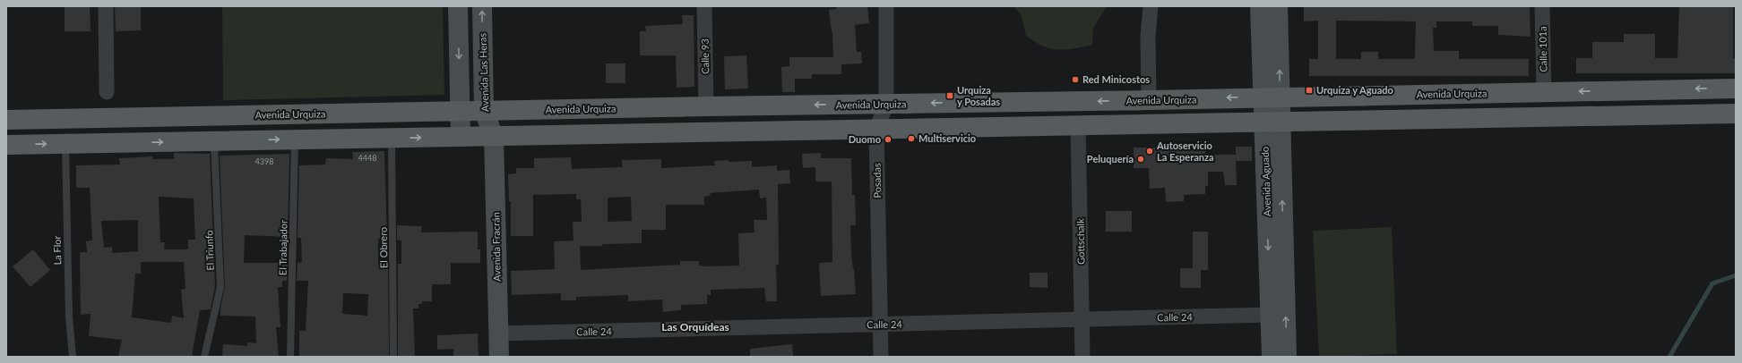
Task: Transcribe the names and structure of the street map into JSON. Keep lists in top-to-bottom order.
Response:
{
  "streets": {
    "main road": [
      "Avenida Las Heras",
      "Avenida Urquiza",
      "Avenida Aguado",
      "Avenida Fracrán"
    ],
    "street": [
      "Calle 101a",
      "Calle 93",
      "Posadas",
      "Gottschalk",
      "Calle 24"
    ],
    "lane": [
      "El Trabajador",
      "El Obrero",
      "La Flor",
      "El Triunfo"
    ]
  },
  "crossings": [
    ["Calle 101a", "Avenida Urquiza"],
    ["Calle 93", "Avenida Urquiza"],
    ["Avenida Las Heras", "Avenida Urquiza"],
    ["Avenida Las Heras", "Avenida Fracrán"],
    ["Avenida Urquiza", "Posadas"],
    ["Avenida Urquiza", "Avenida Aguado"],
    ["Posadas", "Calle 24"],
    ["Avenida Aguado", "Calle 24"],
    ["Gottschalk", "Calle 24"],
    ["Avenida Fracrán", "Calle 24"]
  ],
  "districts": ["Las Orquídeas"],
  "places": {
    "other": [
      "Red Minicostos",
      "Multiservicio",
      "Duomo",
      "Autoservicio La Esperanza",
      "Peluquería"
    ],
    "transit": ["Urquiza y Aguado", "Urquiza y Posadas"]
  },
  "house_numbers": ["4448", "4398"]
}
